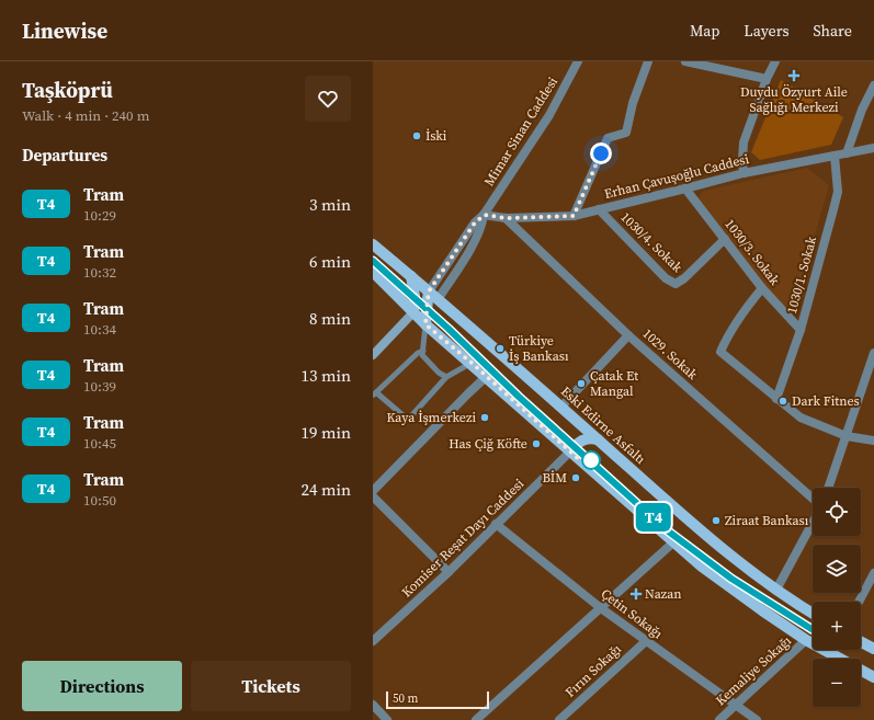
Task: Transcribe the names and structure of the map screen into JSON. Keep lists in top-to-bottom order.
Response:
{
  "streets": {
    "main road": ["Eski Edirne Asfaltı"],
    "street": [
      "Mimar Sinan Caddesi",
      "Erhan Çavuşoğlu Caddesi",
      "1030/4. Sokak",
      "1030/3. Sokak",
      "1030/1. Sokak",
      "1029. Sokak",
      "Komiser Reşat Dayı Caddesi",
      "Çetin Sokağı",
      "Fırın Sokağı",
      "Kemaliye Sokağı"
    ]
  },
  "crossings": [
    ["Mimar Sinan Caddesi", "Erhan Çavuşoğlu Caddesi"],
    ["Mimar Sinan Caddesi", "Eski Edirne Asfaltı"],
    ["Erhan Çavuşoğlu Caddesi", "1030/4. Sokak"],
    ["Erhan Çavuşoğlu Caddesi", "1030/3. Sokak"],
    ["Erhan Çavuşoğlu Caddesi", "1030/1. Sokak"],
    ["Erhan Çavuşoğlu Caddesi", "1029. Sokak"],
    ["1030/4. Sokak", "1030/3. Sokak"],
    ["1030/3. Sokak", "1030/1. Sokak"],
    ["Komiser Reşat Dayı Caddesi", "Çetin Sokağı"],
    ["Çetin Sokağı", "Fırın Sokağı"],
    ["Çetin Sokağı", "Kemaliye Sokağı"]
  ],
  "places": {
    "health": ["Duydu Özyurt Aile Sağlığı Merkezi", "Nazan"],
    "other": [
      "İski",
      "Türkiye İş Bankası",
      "Çatak Et Mangal",
      "Dark Fitnes",
      "Kaya İşmerkezi",
      "Has Çiğ Köfte",
      "BİM",
      "Ziraat Bankası"
    ]
  },
  "lines": ["tram line T4"],
  "scale_bar": "50 m",
  "page": {
    "header": "Linewise",
    "nav": ["Map", "Layers", "Share"],
    "heading": [
      ["Taşköprü", "Walk · 4 min · 240 m"],
      "Departures"
    ],
    "on_map": "T4",
    "list": [
      {
        "mark": "T4",
        "name": "Tram",
        "note": "10:29",
        "value": "3 min"
      },
      {
        "mark": "T4",
        "name": "Tram",
        "note": "10:32",
        "value": "6 min"
      },
      {
        "mark": "T4",
        "name": "Tram",
        "note": "10:34",
        "value": "8 min"
      },
      {
        "mark": "T4",
        "name": "Tram",
        "note": "10:39",
        "value": "13 min"
      },
      {
        "mark": "T4",
        "name": "Tram",
        "note": "10:45",
        "value": "19 min"
      },
      {
        "mark": "T4",
        "name": "Tram",
        "note": "10:50",
        "value": "24 min"
      }
    ],
    "map_buttons": ["+", "−"],
    "buttons": ["Directions", "Tickets"],
    "scale": "50 m"
  }
}
